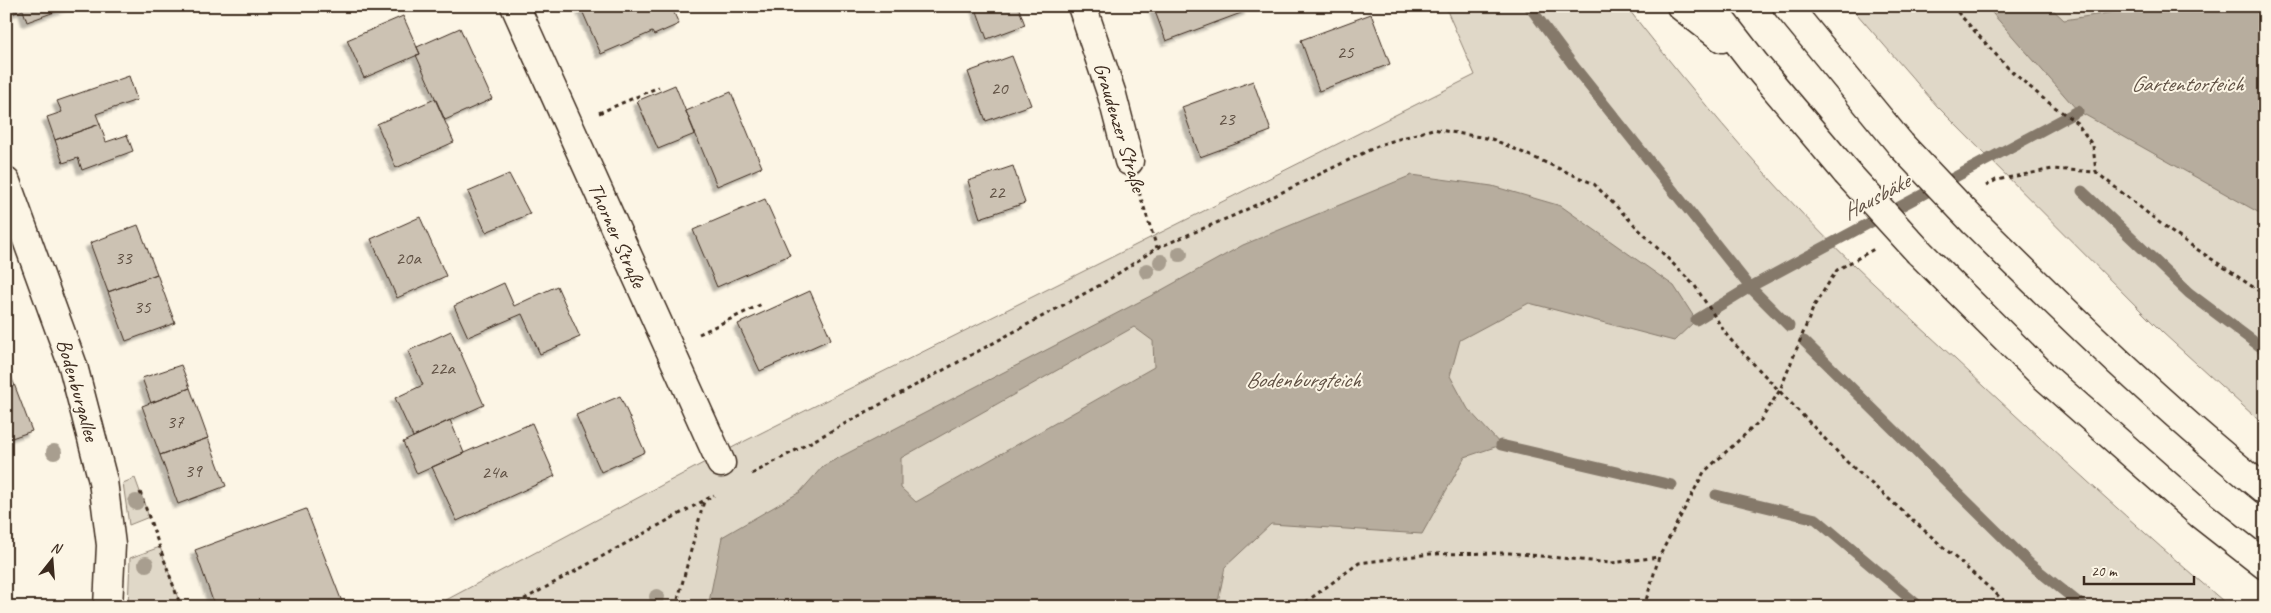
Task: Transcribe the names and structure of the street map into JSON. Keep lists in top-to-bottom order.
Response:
{
  "streets": {
    "main road": ["Graudenzer Straße", "Thorner Straße", "Bodenburgallee"]
  },
  "water": ["Gartentorteich", "Hausbäke", "Bodenburgteich"],
  "house_numbers": [
    "25",
    "20",
    "23",
    "22",
    "33",
    "20a",
    "35",
    "22a",
    "37",
    "39",
    "24a"
  ],
  "scale_bar": "20 m",
  "north": "top"
}
